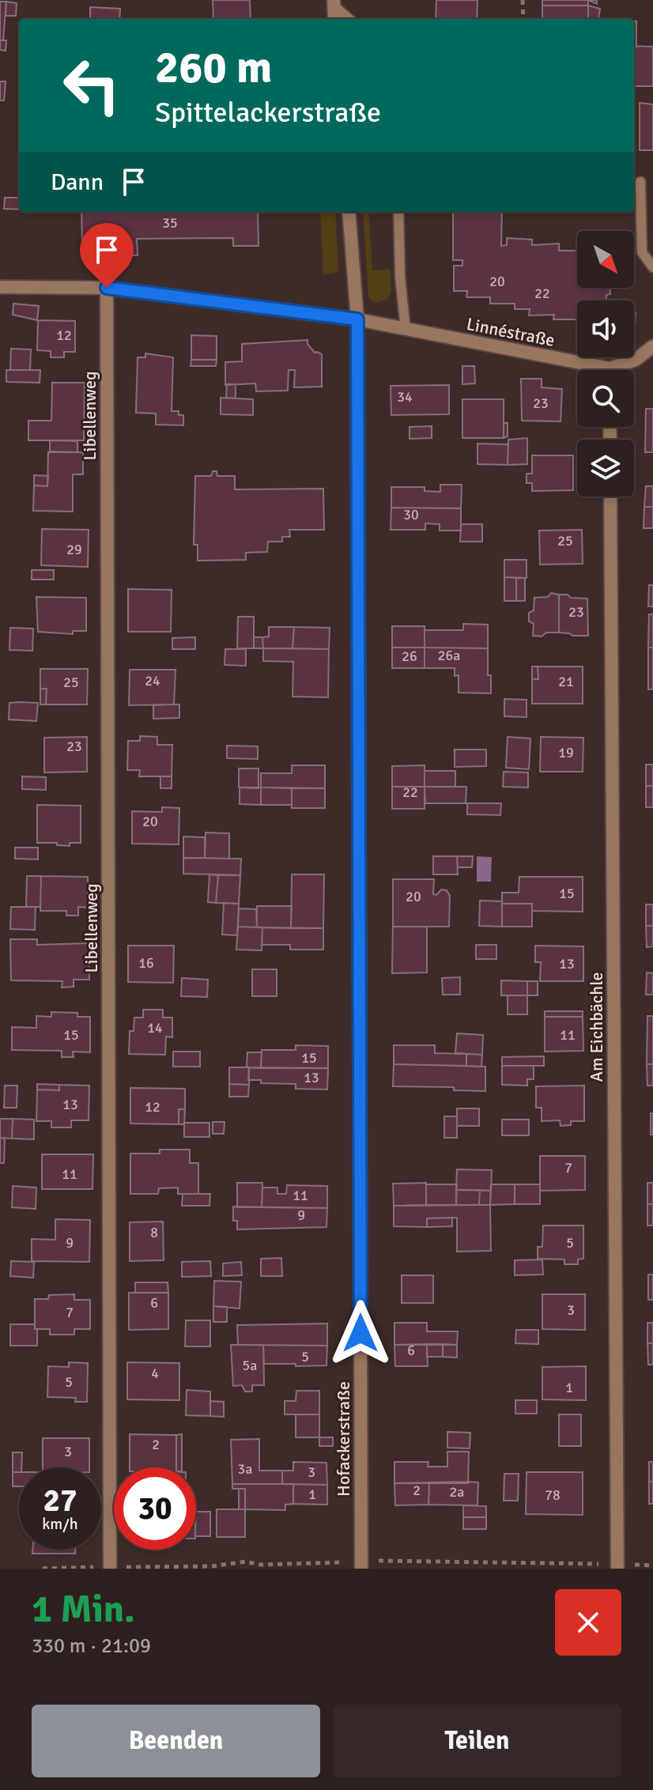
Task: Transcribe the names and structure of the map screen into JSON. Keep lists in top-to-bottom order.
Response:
{
  "streets": {
    "street": [
      "Linnéstraße",
      "Libellenweg",
      "Am Eichbächle",
      "Hofackerstraße"
    ]
  },
  "crossings": [
    ["Linnéstraße", "Libellenweg"],
    ["Linnéstraße", "Hofackerstraße"]
  ],
  "house_numbers": [
    "35",
    "20",
    "22",
    "12",
    "34",
    "23",
    "30",
    "25",
    "29",
    "23",
    "26a",
    "26",
    "24",
    "21",
    "25",
    "23",
    "19",
    "22",
    "20",
    "15",
    "20",
    "16",
    "13",
    "14",
    "15",
    "11",
    "15",
    "13",
    "13",
    "12",
    "7",
    "11",
    "11",
    "9",
    "8",
    "9",
    "5",
    "6",
    "3",
    "7",
    "6",
    "5",
    "5a",
    "4",
    "5",
    "1",
    "2",
    "3",
    "3a",
    "3",
    "2",
    "2a",
    "1",
    "78"
  ],
  "north": "bottom right",
  "page": {
    "turn": ["260 m", "Spittelackerstraße"],
    "then": "Dann",
    "speed": "27 km/h",
    "limit": "30",
    "heading": ["1 Min.", "330 m · 21:09"],
    "buttons": ["Beenden", "Teilen"]
  }
}
